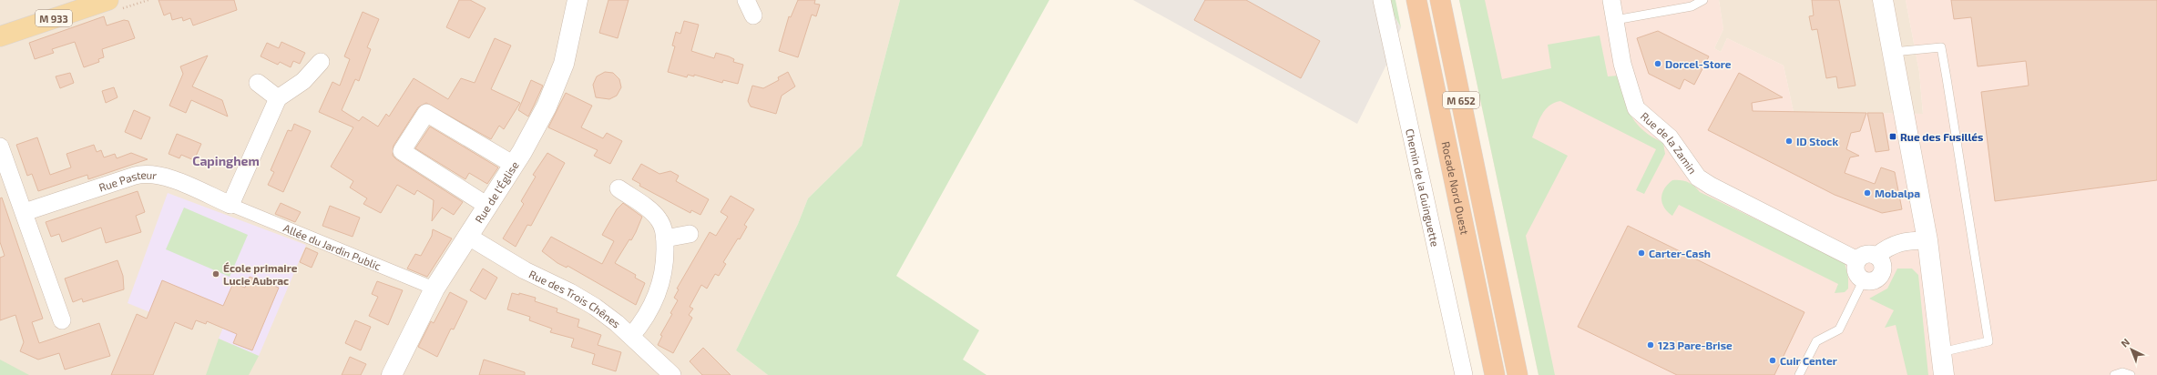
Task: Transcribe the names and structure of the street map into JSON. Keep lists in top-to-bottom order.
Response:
{
  "streets": {
    "highway": ["M 652", "Rocade Nord Ouest"],
    "main road": ["M 933"],
    "street": [
      "Rue de la Zamin",
      "Rue Pasteur",
      "Chemin de la Guinguette",
      "Rue de l'Église",
      "Allée du Jardin Public",
      "Rue des Trois Chênes"
    ]
  },
  "crossings": [
    ["Rue Pasteur", "Allée du Jardin Public"],
    ["Rue de l'Église", "Allée du Jardin Public"],
    ["Rue de l'Église", "Rue des Trois Chênes"]
  ],
  "districts": ["Capinghem"],
  "places": {
    "other": [
      "Dorcel-Store",
      "ID Stock",
      "Mobalpa",
      "Carter-Cash",
      "École primaire Lucie Aubrac",
      "123 Pare-Brise",
      "Cuir Center"
    ],
    "transit": ["Rue des Fusillés"]
  },
  "north": "top left"
}
